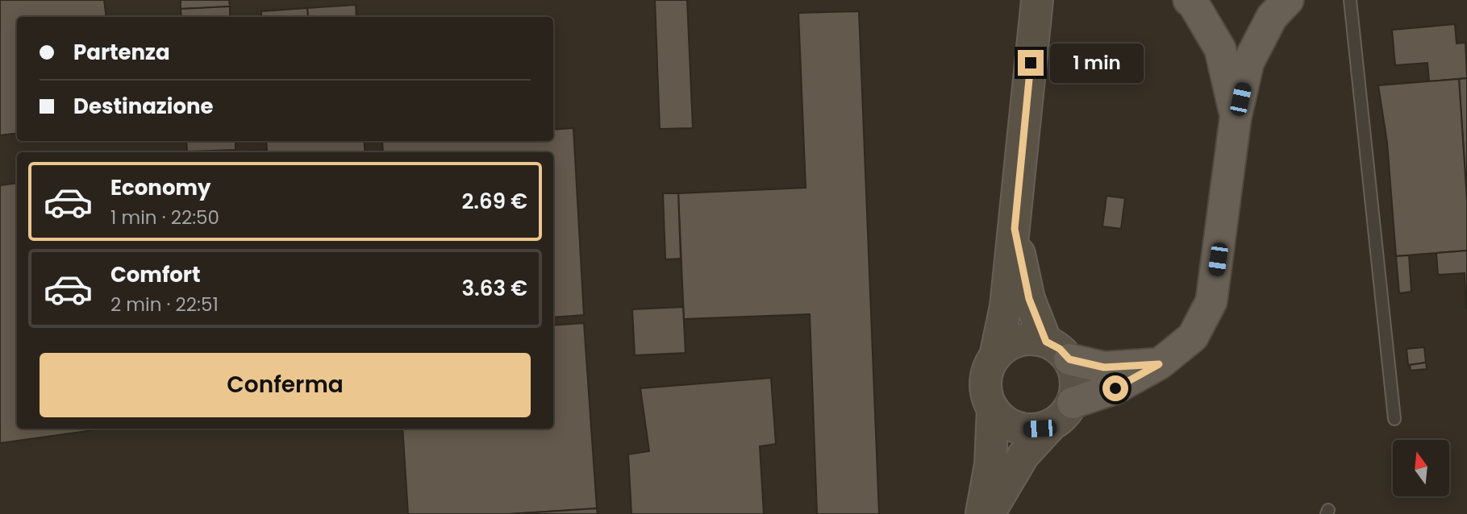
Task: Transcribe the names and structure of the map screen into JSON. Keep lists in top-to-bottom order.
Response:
{
  "north": "top",
  "page": {
    "banner": ["Partenza", "Destinazione"],
    "bubble": "1 min",
    "list": [
      {
        "name": "Economy",
        "note": "1 min · 22:50",
        "value": "2.69 €"
      },
      {
        "name": "Comfort",
        "note": "2 min · 22:51",
        "value": "3.63 €"
      }
    ],
    "buttons": "Conferma"
  }
}
